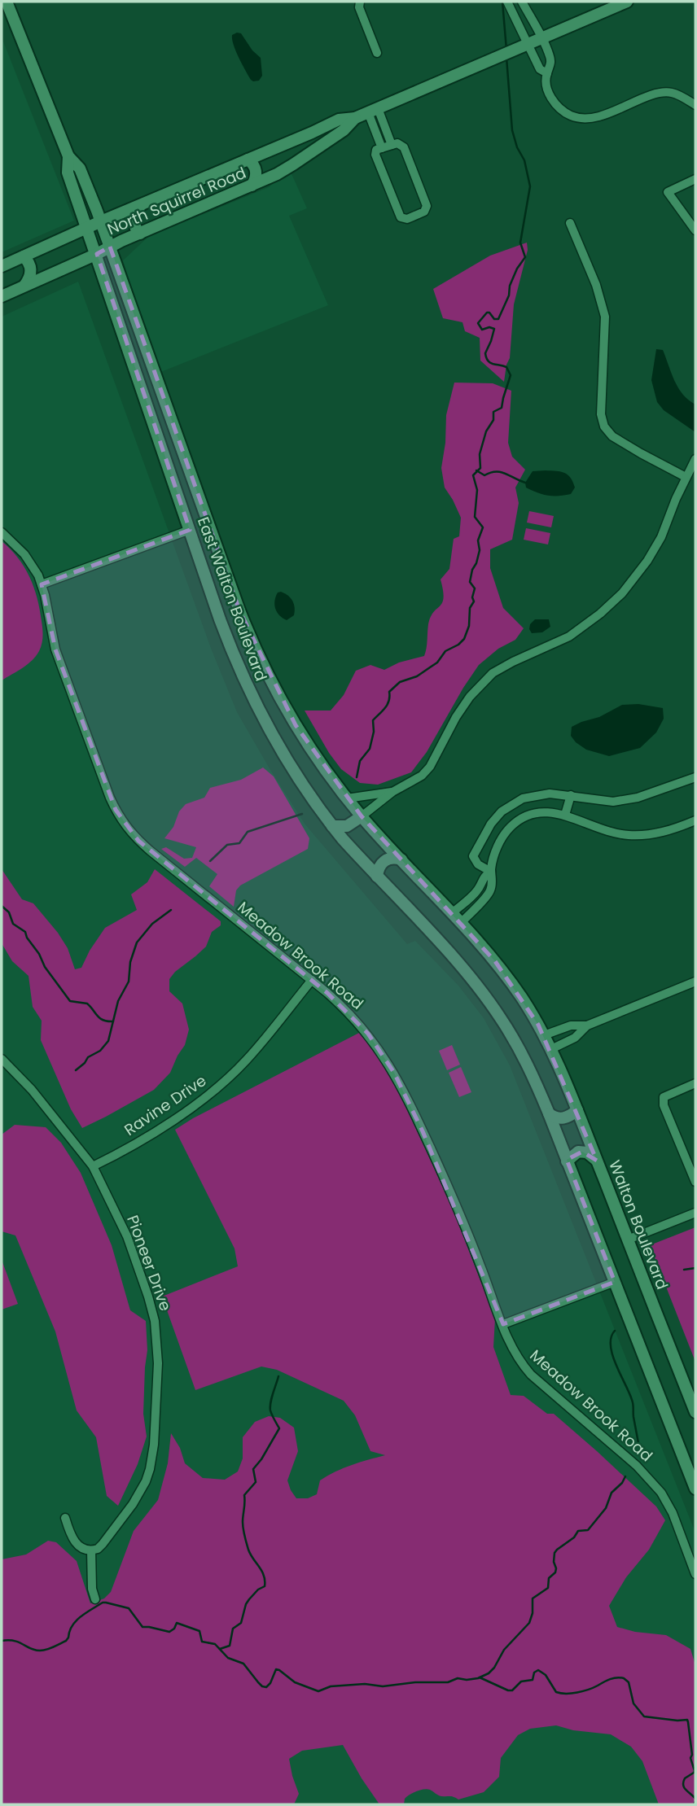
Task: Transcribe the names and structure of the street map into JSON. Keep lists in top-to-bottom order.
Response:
{
  "streets": {
    "main road": ["North Squirrel Road", "East Walton Boulevard", "Walton Boulevard"],
    "street": ["Meadow Brook Road", "Ravine Drive", "Pioneer Drive"]
  },
  "crossings": [
    ["North Squirrel Road", "East Walton Boulevard"],
    ["East Walton Boulevard", "Walton Boulevard"],
    ["Meadow Brook Road", "Ravine Drive"],
    ["Ravine Drive", "Pioneer Drive"]
  ]
}
